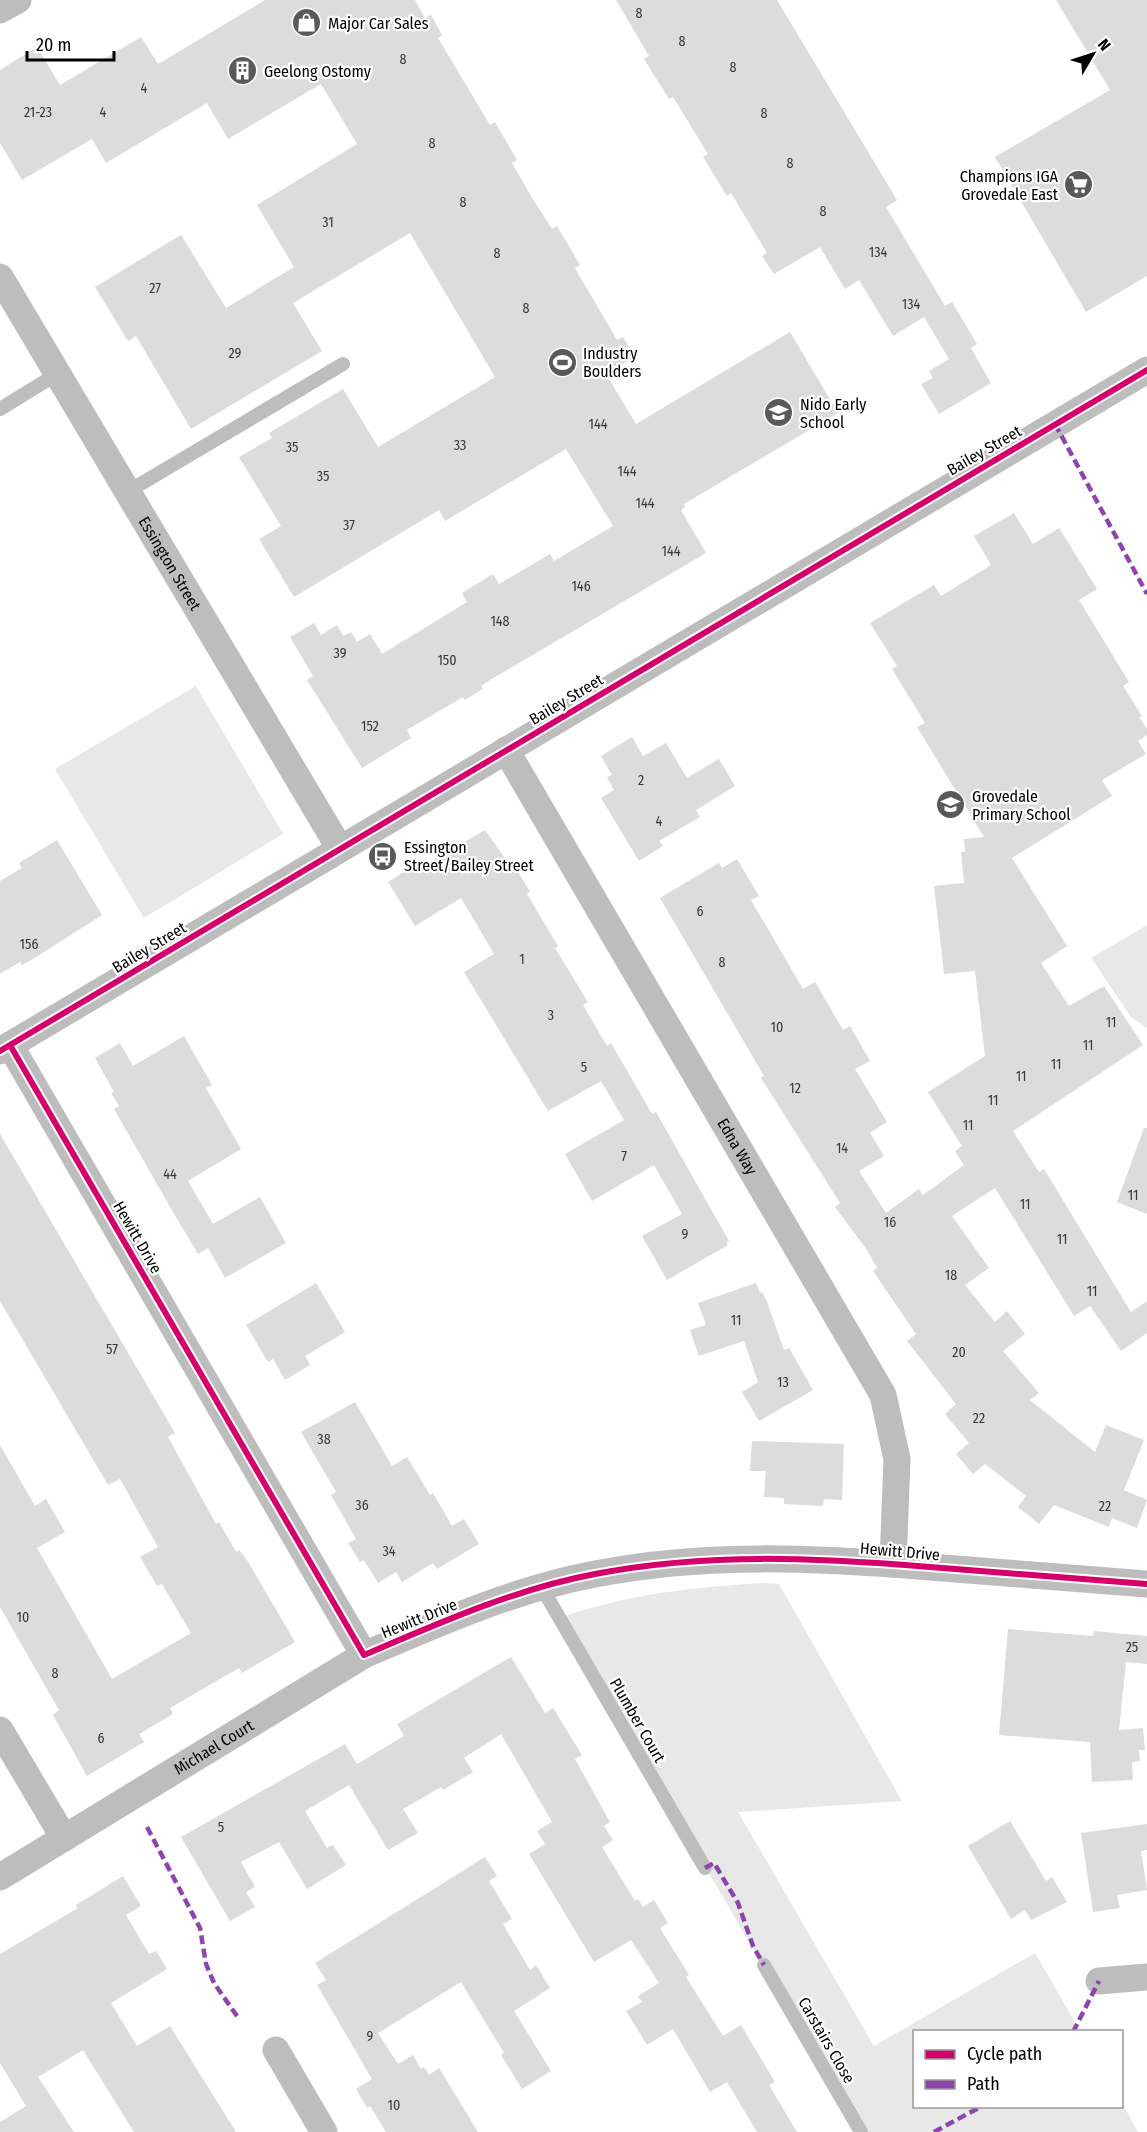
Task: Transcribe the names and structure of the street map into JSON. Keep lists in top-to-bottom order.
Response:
{
  "streets": {
    "street": [
      "Bailey Street",
      "Essington Street",
      "Edna Way",
      "Hewitt Drive",
      "Michael Court"
    ],
    "lane": ["Plumber Court", "Carstairs Close"]
  },
  "crossings": [
    ["Bailey Street", "Essington Street"],
    ["Bailey Street", "Edna Way"],
    ["Bailey Street", "Hewitt Drive"],
    ["Edna Way", "Hewitt Drive"],
    ["Hewitt Drive", "Plumber Court"],
    ["Hewitt Drive", "Michael Court"]
  ],
  "places": {
    "shop": ["Major Car Sales"],
    "building": ["Geelong Ostomy"],
    "supermarket": ["Champions IGA Grovedale East"],
    "sports": ["Industry Boulders"],
    "school or university": ["Nido Early School", "Grovedale Primary School"],
    "bus stop": ["Essington Street/Bailey Street"]
  },
  "house_numbers": [
    "8",
    "8",
    "8",
    "8",
    "4",
    "21-23",
    "4",
    "8",
    "8",
    "8",
    "8",
    "8",
    "31",
    "134",
    "8",
    "27",
    "134",
    "8",
    "29",
    "144",
    "33",
    "35",
    "144",
    "35",
    "144",
    "37",
    "144",
    "146",
    "148",
    "39",
    "150",
    "152",
    "2",
    "4",
    "6",
    "156",
    "1",
    "8",
    "3",
    "11",
    "10",
    "11",
    "11",
    "5",
    "11",
    "12",
    "11",
    "11",
    "14",
    "7",
    "44",
    "11",
    "11",
    "16",
    "9",
    "11",
    "18",
    "11",
    "11",
    "57",
    "20",
    "13",
    "22",
    "38",
    "36",
    "22",
    "34",
    "10",
    "25",
    "8",
    "6",
    "5",
    "9",
    "10"
  ],
  "legend": ["Cycle path", "Path"],
  "scale_bar": "20 m",
  "north": "top right"
}
